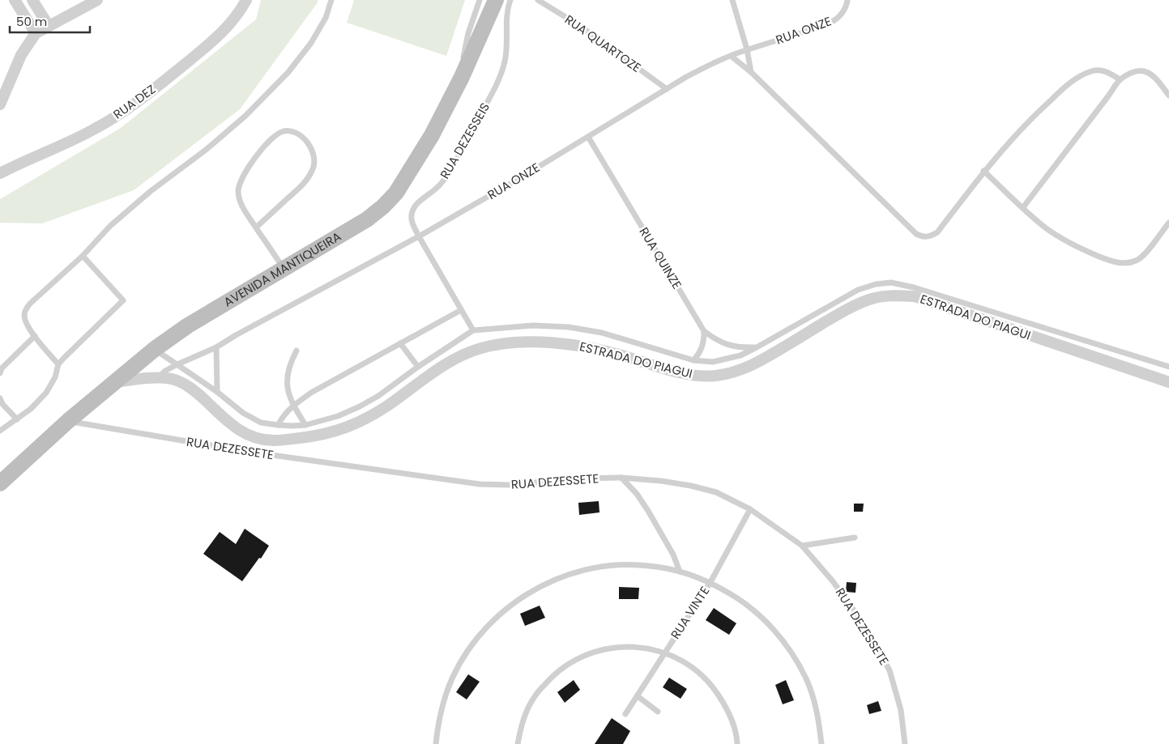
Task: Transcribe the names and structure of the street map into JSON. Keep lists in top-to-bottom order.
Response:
{
  "streets": {
    "street": ["RUA DEZ", "AVENIDA MANTIQUEIRA", "ESTRADA DO PIAGUI"],
    "lane": [
      "RUA ONZE",
      "RUA QUARTOZE",
      "RUA DEZESSEIS",
      "RUA QUINZE",
      "RUA DEZESSETE",
      "RUA VINTE"
    ]
  },
  "crossings": [
    ["RUA ONZE", "RUA QUARTOZE"],
    ["RUA ONZE", "RUA DEZESSEIS"],
    ["RUA ONZE", "RUA QUINZE"],
    ["RUA ONZE", "ESTRADA DO PIAGUI"],
    ["AVENIDA MANTIQUEIRA", "ESTRADA DO PIAGUI"],
    ["AVENIDA MANTIQUEIRA", "RUA DEZESSETE"],
    ["RUA DEZESSETE", "RUA VINTE"]
  ],
  "scale_bar": "50 m"
}
